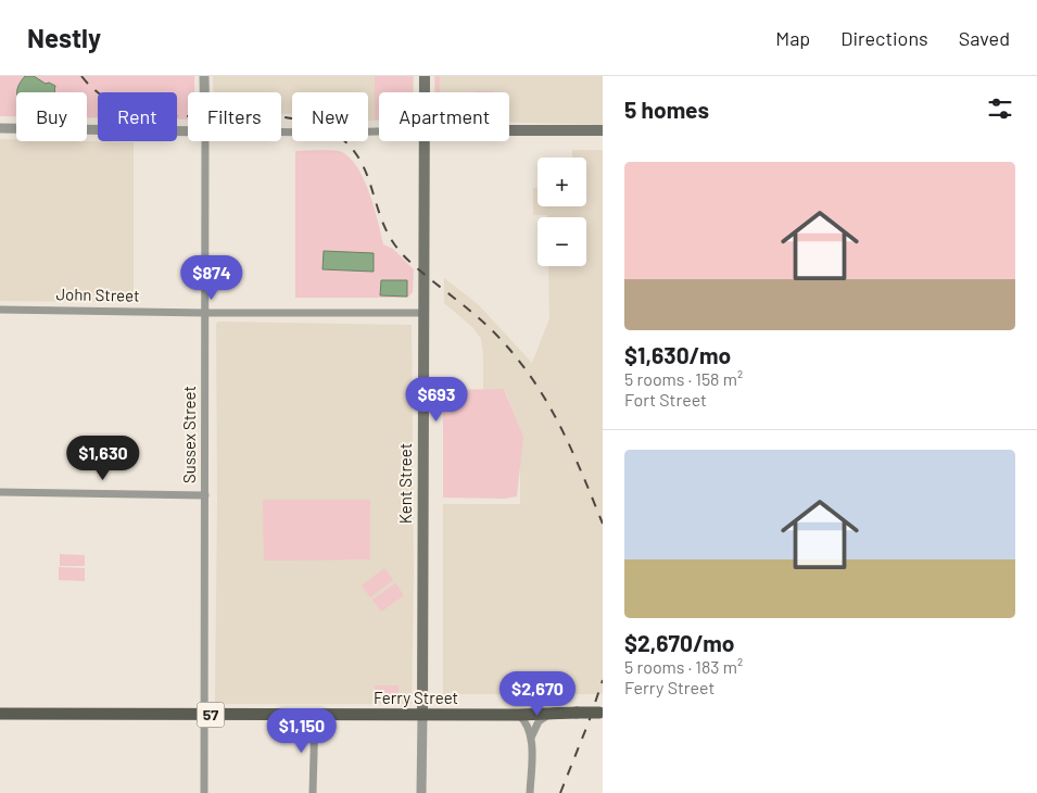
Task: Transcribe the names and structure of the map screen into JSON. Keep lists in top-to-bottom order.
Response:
{
  "streets": {
    "main road": ["Kent Street", "Ferry Street", "57"],
    "street": ["John Street", "Sussex Street"]
  },
  "crossings": [
    ["John Street", "Sussex Street"],
    ["John Street", "Kent Street"],
    ["Sussex Street", "Ferry Street"],
    ["Kent Street", "Ferry Street"]
  ],
  "page": {
    "header": "Nestly",
    "nav": ["Map", "Directions", "Saved"],
    "heading": "5 homes",
    "chip": [
      "Buy",
      "Rent",
      "Filters",
      "New",
      "Apartment"
    ],
    "list": [
      {
        "name": "$1,630/mo",
        "note": "5 rooms · 158 m² · Fort Street"
      },
      {
        "name": "$2,670/mo",
        "note": "5 rooms · 183 m² · Ferry Street"
      }
    ],
    "map_buttons": ["+", "−"],
    "price": [
      "$874",
      "$693",
      "$1,630",
      "$2,670",
      "$1,150"
    ]
  }
}
